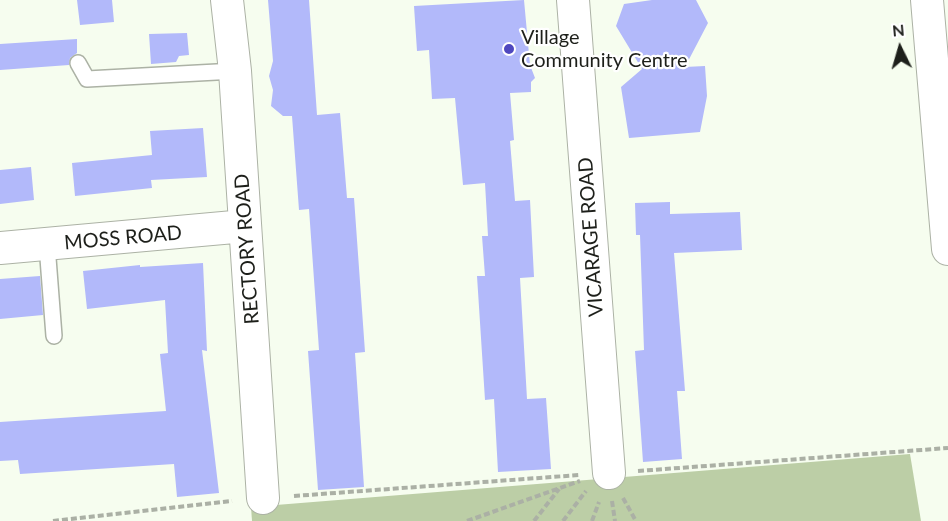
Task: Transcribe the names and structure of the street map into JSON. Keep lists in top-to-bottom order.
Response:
{
  "streets": {
    "street": ["VICARAGE ROAD", "MOSS ROAD", "RECTORY ROAD"]
  },
  "crossings": [
    ["MOSS ROAD", "RECTORY ROAD"]
  ],
  "places": ["Village Community Centre"],
  "north": "top"
}
